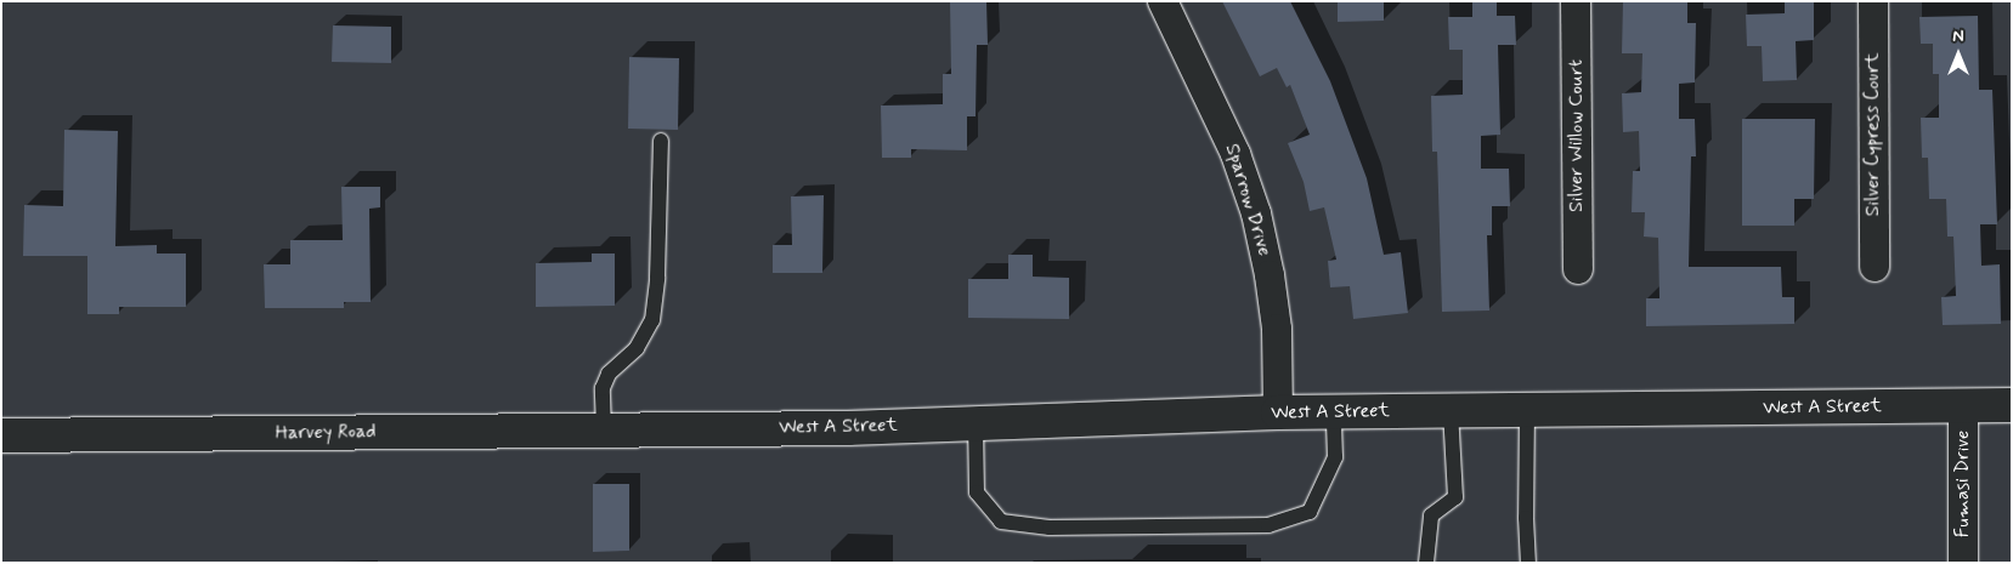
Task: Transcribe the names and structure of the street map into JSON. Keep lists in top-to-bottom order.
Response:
{
  "streets": {
    "street": [
      "Silver Cypress Court",
      "Silver Willow Court",
      "Sparrow Drive",
      "West A Street",
      "Harvey Road",
      "Fumasi Drive"
    ]
  },
  "crossings": [
    ["Sparrow Drive", "West A Street"],
    ["West A Street", "Harvey Road"],
    ["West A Street", "Fumasi Drive"]
  ],
  "north": "top"
}
